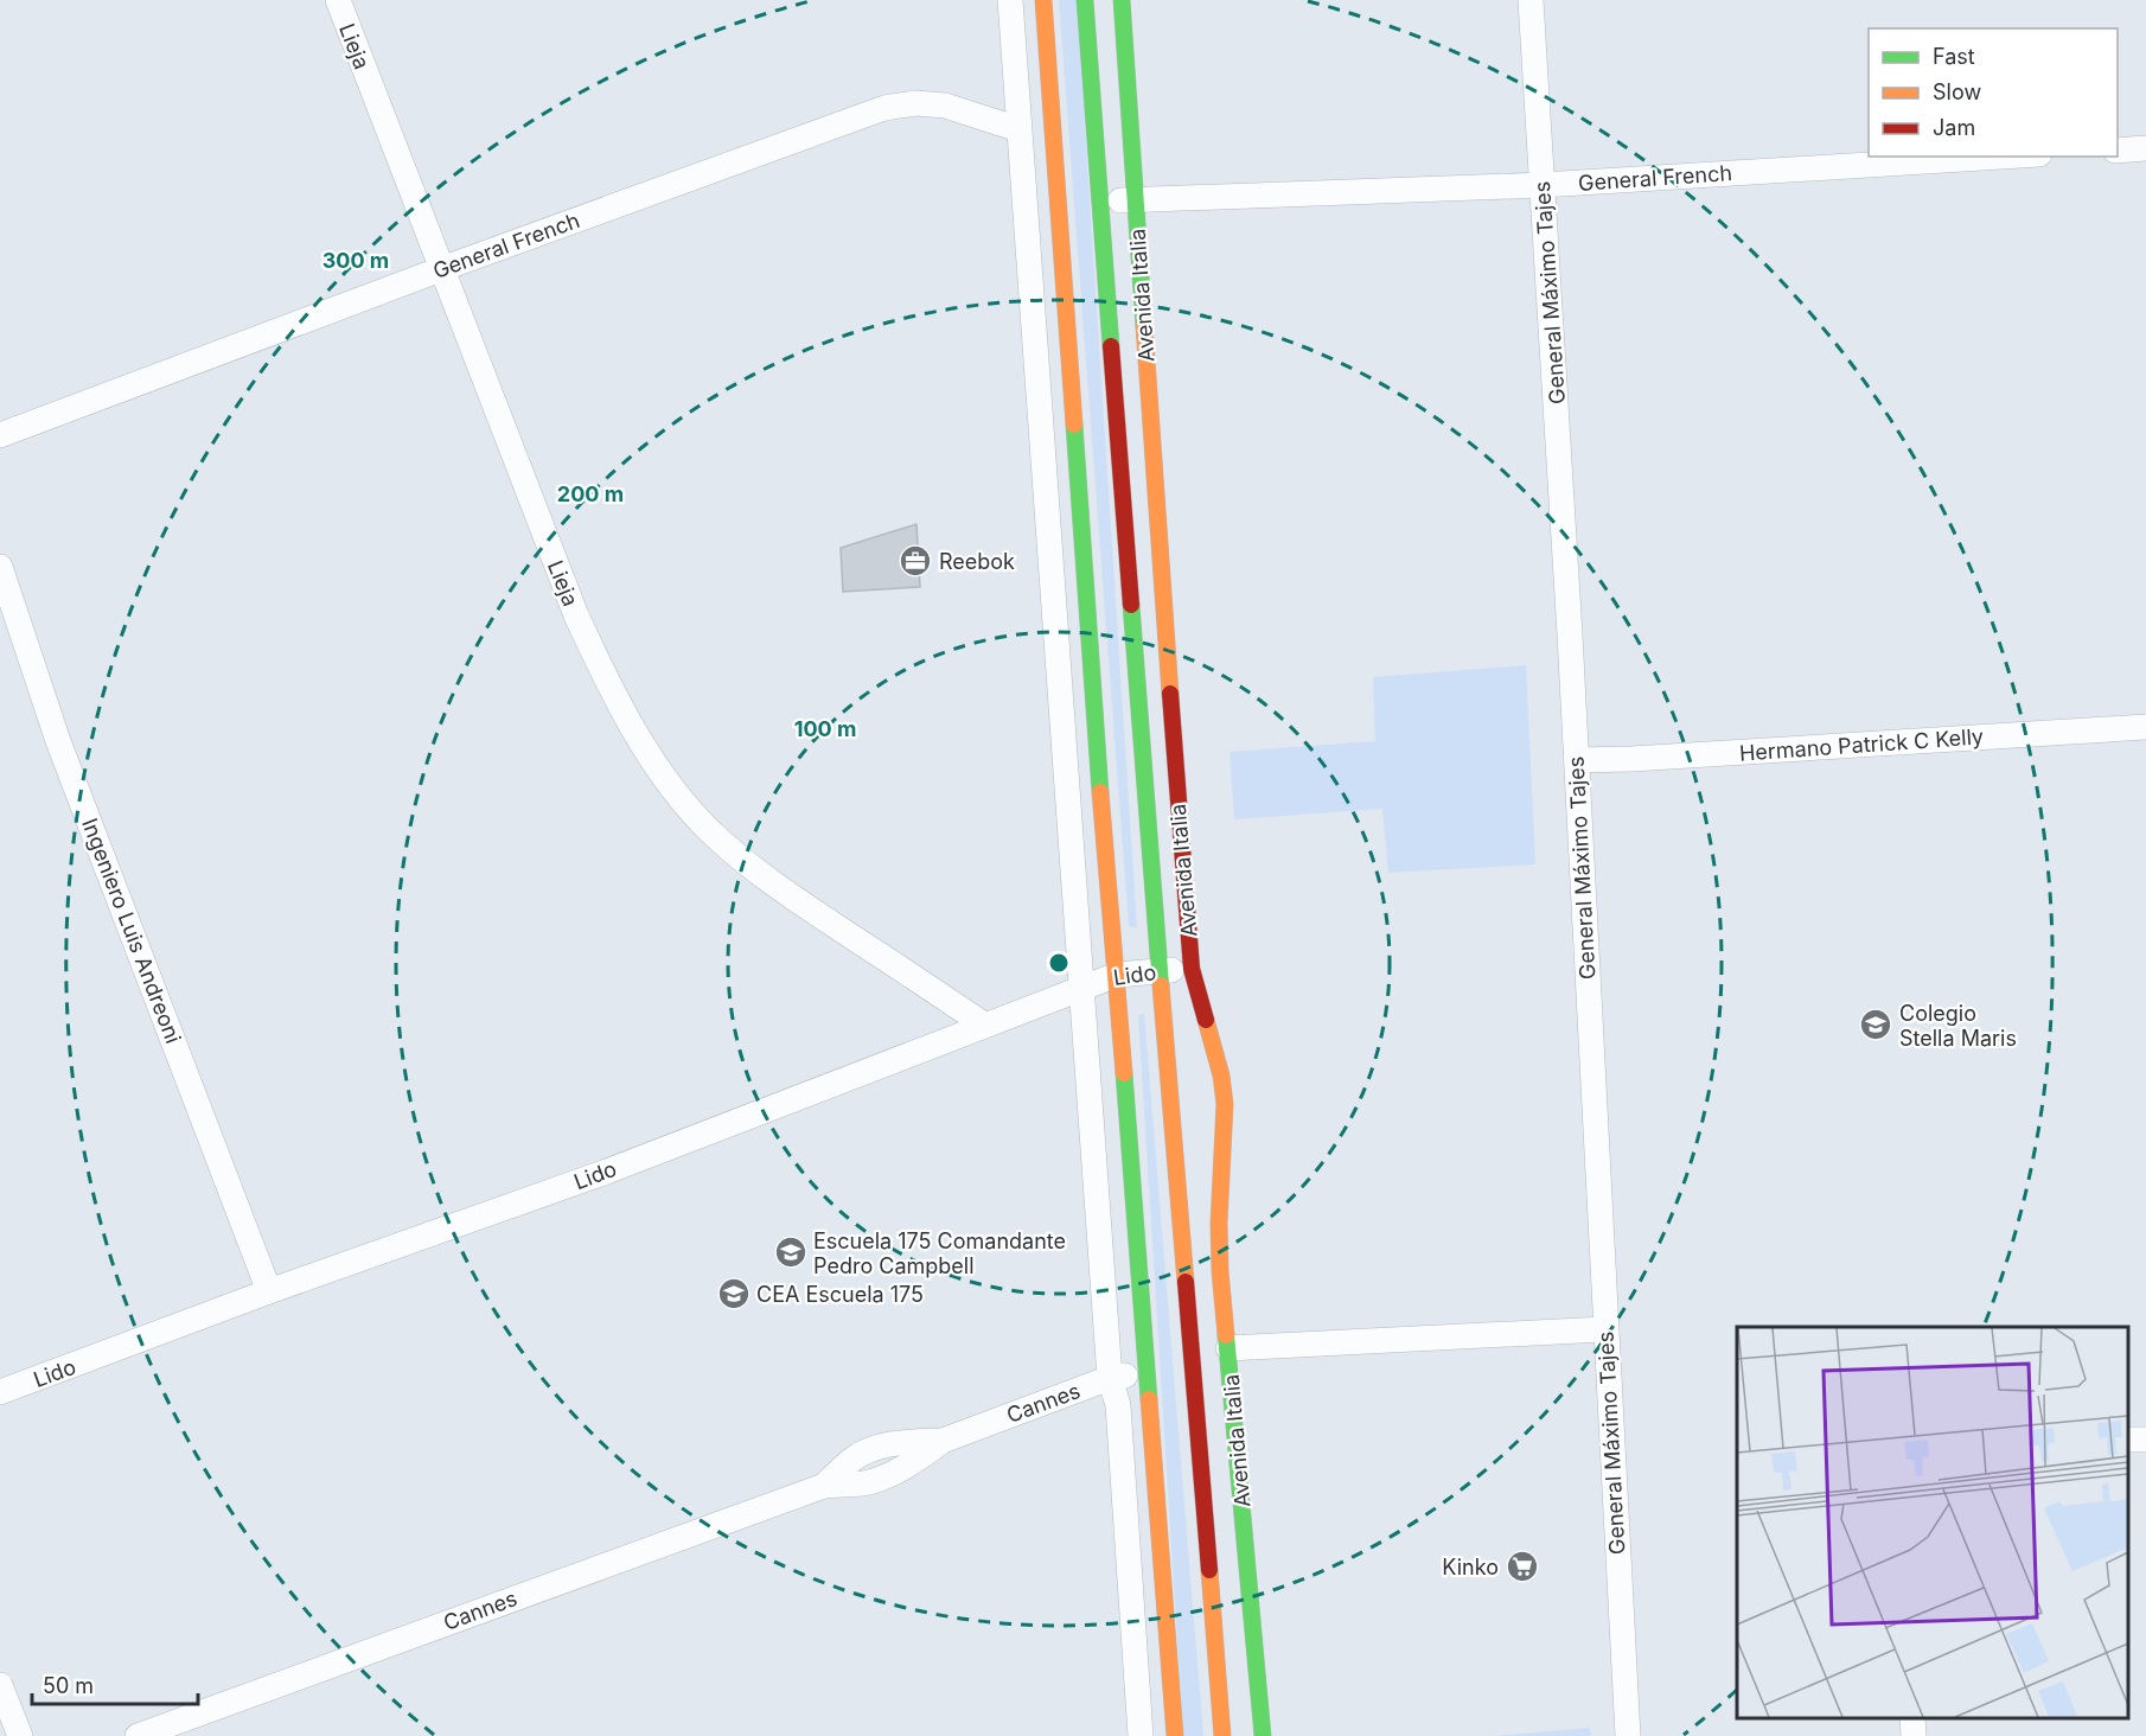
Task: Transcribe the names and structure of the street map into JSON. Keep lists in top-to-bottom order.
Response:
{
  "streets": {
    "main road": ["Avenida Italia"],
    "street": [
      "Lieja",
      "General French",
      "General Máximo Tajes",
      "Hermano Patrick C Kelly",
      "Ingeniero Luis Andreoni",
      "Lido",
      "Cannes"
    ]
  },
  "crossings": [
    ["Lieja", "General French"],
    ["Lieja", "Lido"],
    ["General French", "General Máximo Tajes"],
    ["General French", "Avenida Italia"],
    ["General Máximo Tajes", "Hermano Patrick C Kelly"],
    ["Avenida Italia", "Lido"],
    ["Ingeniero Luis Andreoni", "Lido"]
  ],
  "places": {
    "office": ["Reebok"],
    "school or university": ["Colegio Stella Maris", "Escuela 175 Comandante Pedro Campbell", "CEA Escuela 175"],
    "supermarket": ["Kinko"]
  },
  "legend": ["Fast", "Slow", "Jam"],
  "scale_bar": "50 m",
  "rings": ["300 m", "200 m", "100 m"]
}
